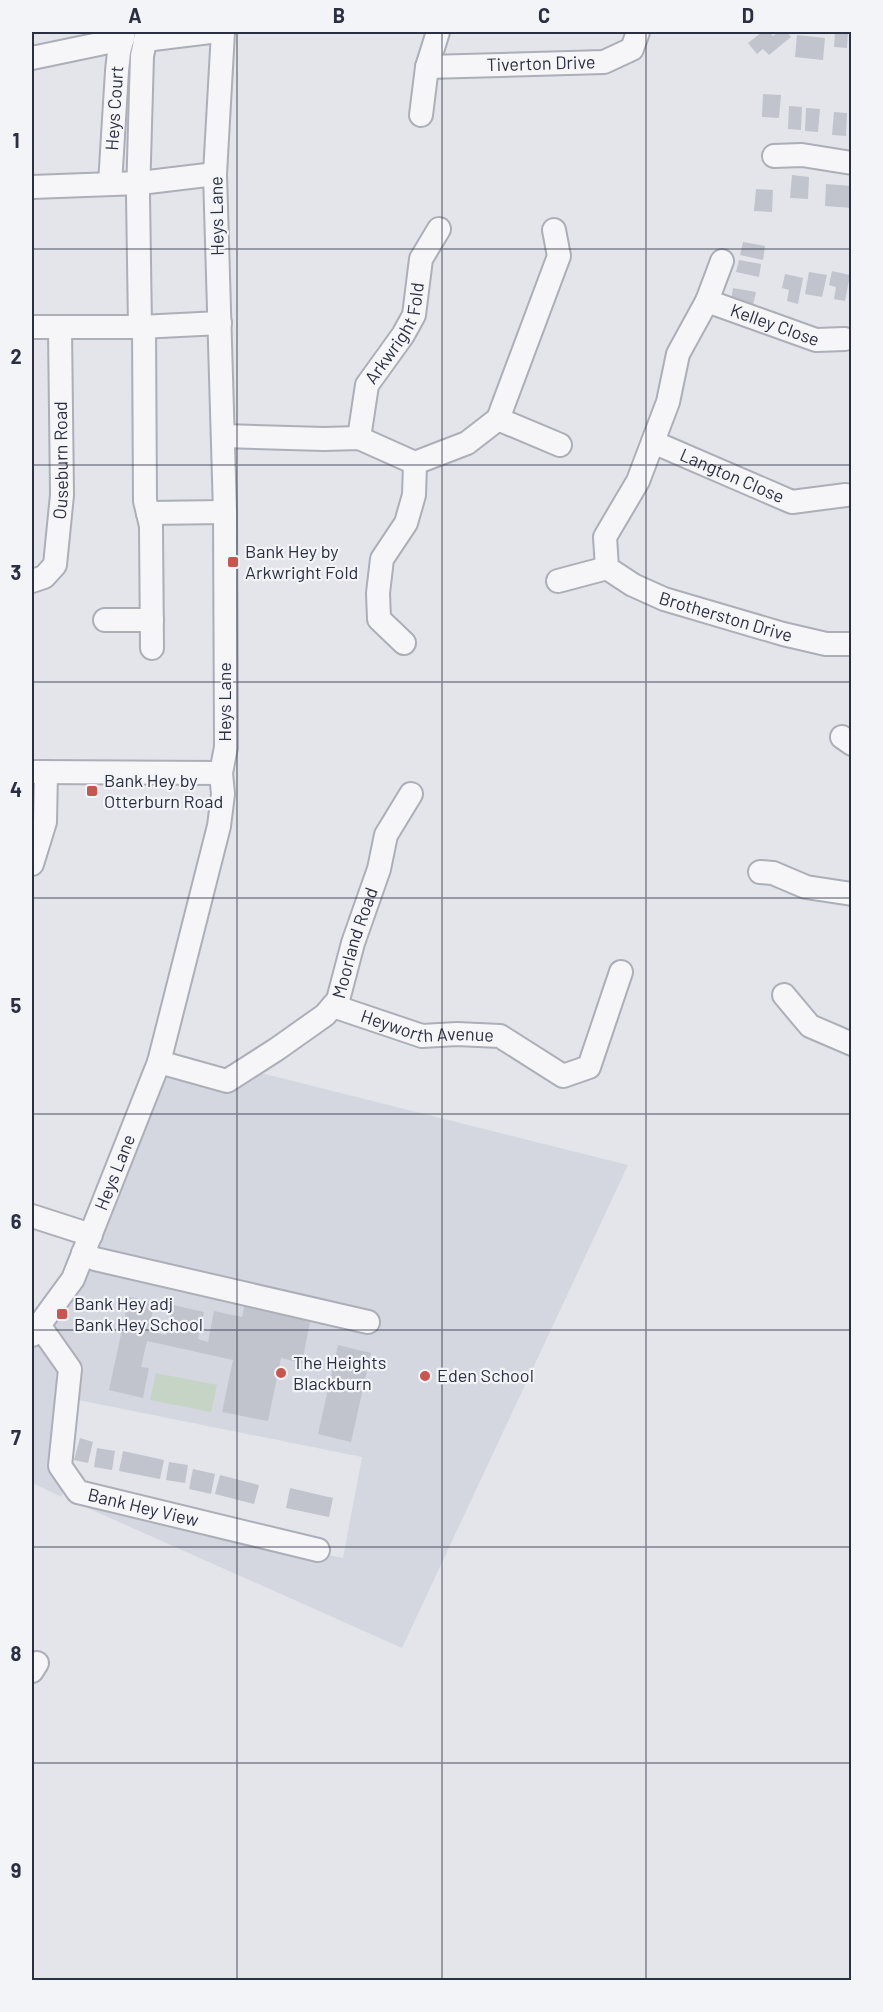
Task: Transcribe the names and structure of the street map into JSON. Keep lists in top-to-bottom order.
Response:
{
  "streets": {
    "street": [
      "Tiverton Drive",
      "Heys Court",
      "Heys Lane",
      "Kelley Close",
      "Arkwright Fold",
      "Ouseburn Road",
      "Langton Close",
      "Brotherston Drive",
      "Moorland Road",
      "Heyworth Avenue",
      "Bank Hey View"
    ]
  },
  "crossings": [
    ["Heys Lane", "Moorland Road"],
    ["Heys Lane", "Bank Hey View"],
    ["Moorland Road", "Heyworth Avenue"]
  ],
  "places": {
    "transit": ["Bank Hey by Arkwright Fold", "Bank Hey by Otterburn Road", "Bank Hey adj Bank Hey School"],
    "other": ["The Heights Blackburn", "Eden School"]
  },
  "grid": {
    "columns": [
      "A",
      "B",
      "C",
      "D"
    ],
    "rows": [
      "1",
      "2",
      "3",
      "4",
      "5",
      "6",
      "7",
      "8",
      "9"
    ]
  }
}
